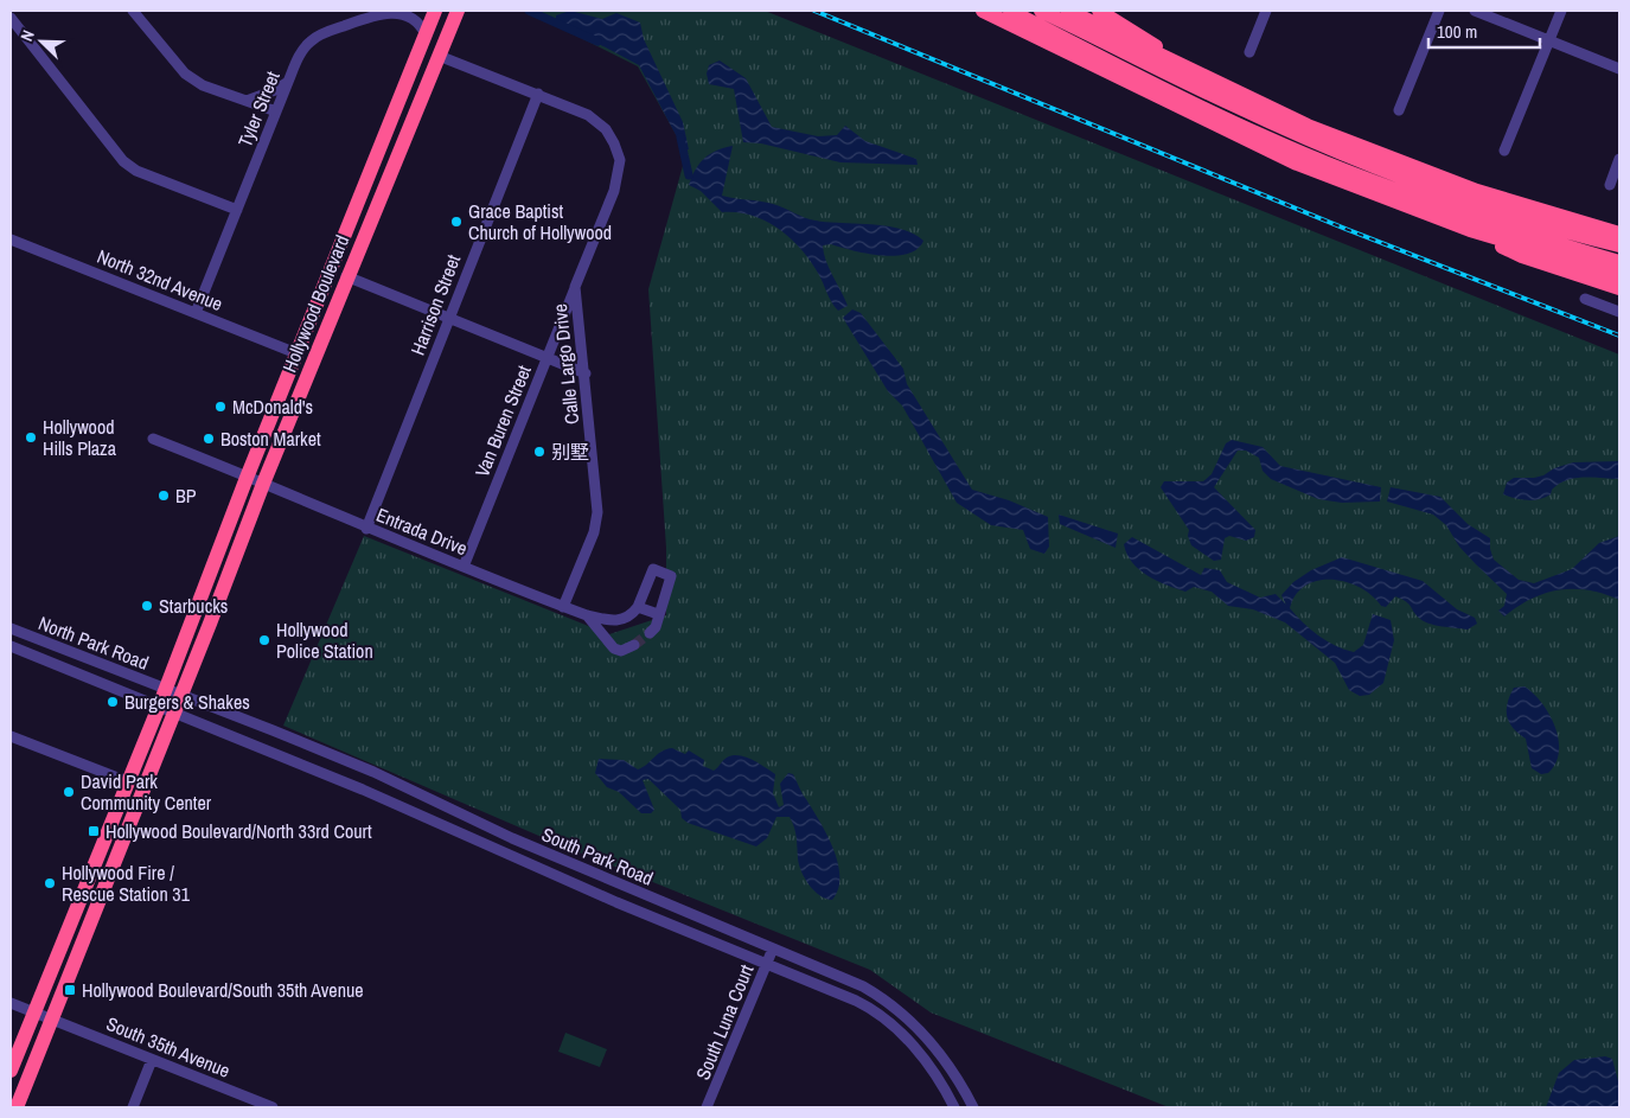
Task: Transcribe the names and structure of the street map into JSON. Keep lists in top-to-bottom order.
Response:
{
  "streets": {
    "highway": ["Hollywood Boulevard"],
    "street": [
      "Tyler Street",
      "North 32nd Avenue",
      "Harrison Street",
      "Calle Largo Drive",
      "Van Buren Street",
      "Entrada Drive",
      "North Park Road",
      "South Park Road",
      "South Luna Court",
      "South 35th Avenue"
    ]
  },
  "crossings": [
    ["Tyler Street", "North 32nd Avenue"],
    ["Tyler Street", "Hollywood Boulevard"],
    ["North 32nd Avenue", "Hollywood Boulevard"],
    ["Hollywood Boulevard", "Calle Largo Drive"],
    ["Hollywood Boulevard", "Entrada Drive"],
    ["Hollywood Boulevard", "North Park Road"],
    ["Hollywood Boulevard", "South Park Road"],
    ["Hollywood Boulevard", "South 35th Avenue"],
    ["Harrison Street", "Calle Largo Drive"],
    ["Harrison Street", "Entrada Drive"],
    ["Calle Largo Drive", "Van Buren Street"],
    ["Calle Largo Drive", "Entrada Drive"],
    ["Van Buren Street", "Entrada Drive"],
    ["North Park Road", "South Park Road"],
    ["South Park Road", "South Luna Court"]
  ],
  "places": {
    "other": [
      "Grace Baptist Church of Hollywood",
      "McDonald's",
      "Hollywood Hills Plaza",
      "Boston Market",
      "别墅",
      "BP",
      "Starbucks",
      "Hollywood Police Station",
      "Burgers & Shakes",
      "David Park Community Center",
      "Hollywood Fire / Rescue Station 31"
    ],
    "transit": ["Hollywood Boulevard/North 33rd Court", "Hollywood Boulevard/South 35th Avenue"]
  },
  "scale_bar": "100 m",
  "north": "top left"
}
